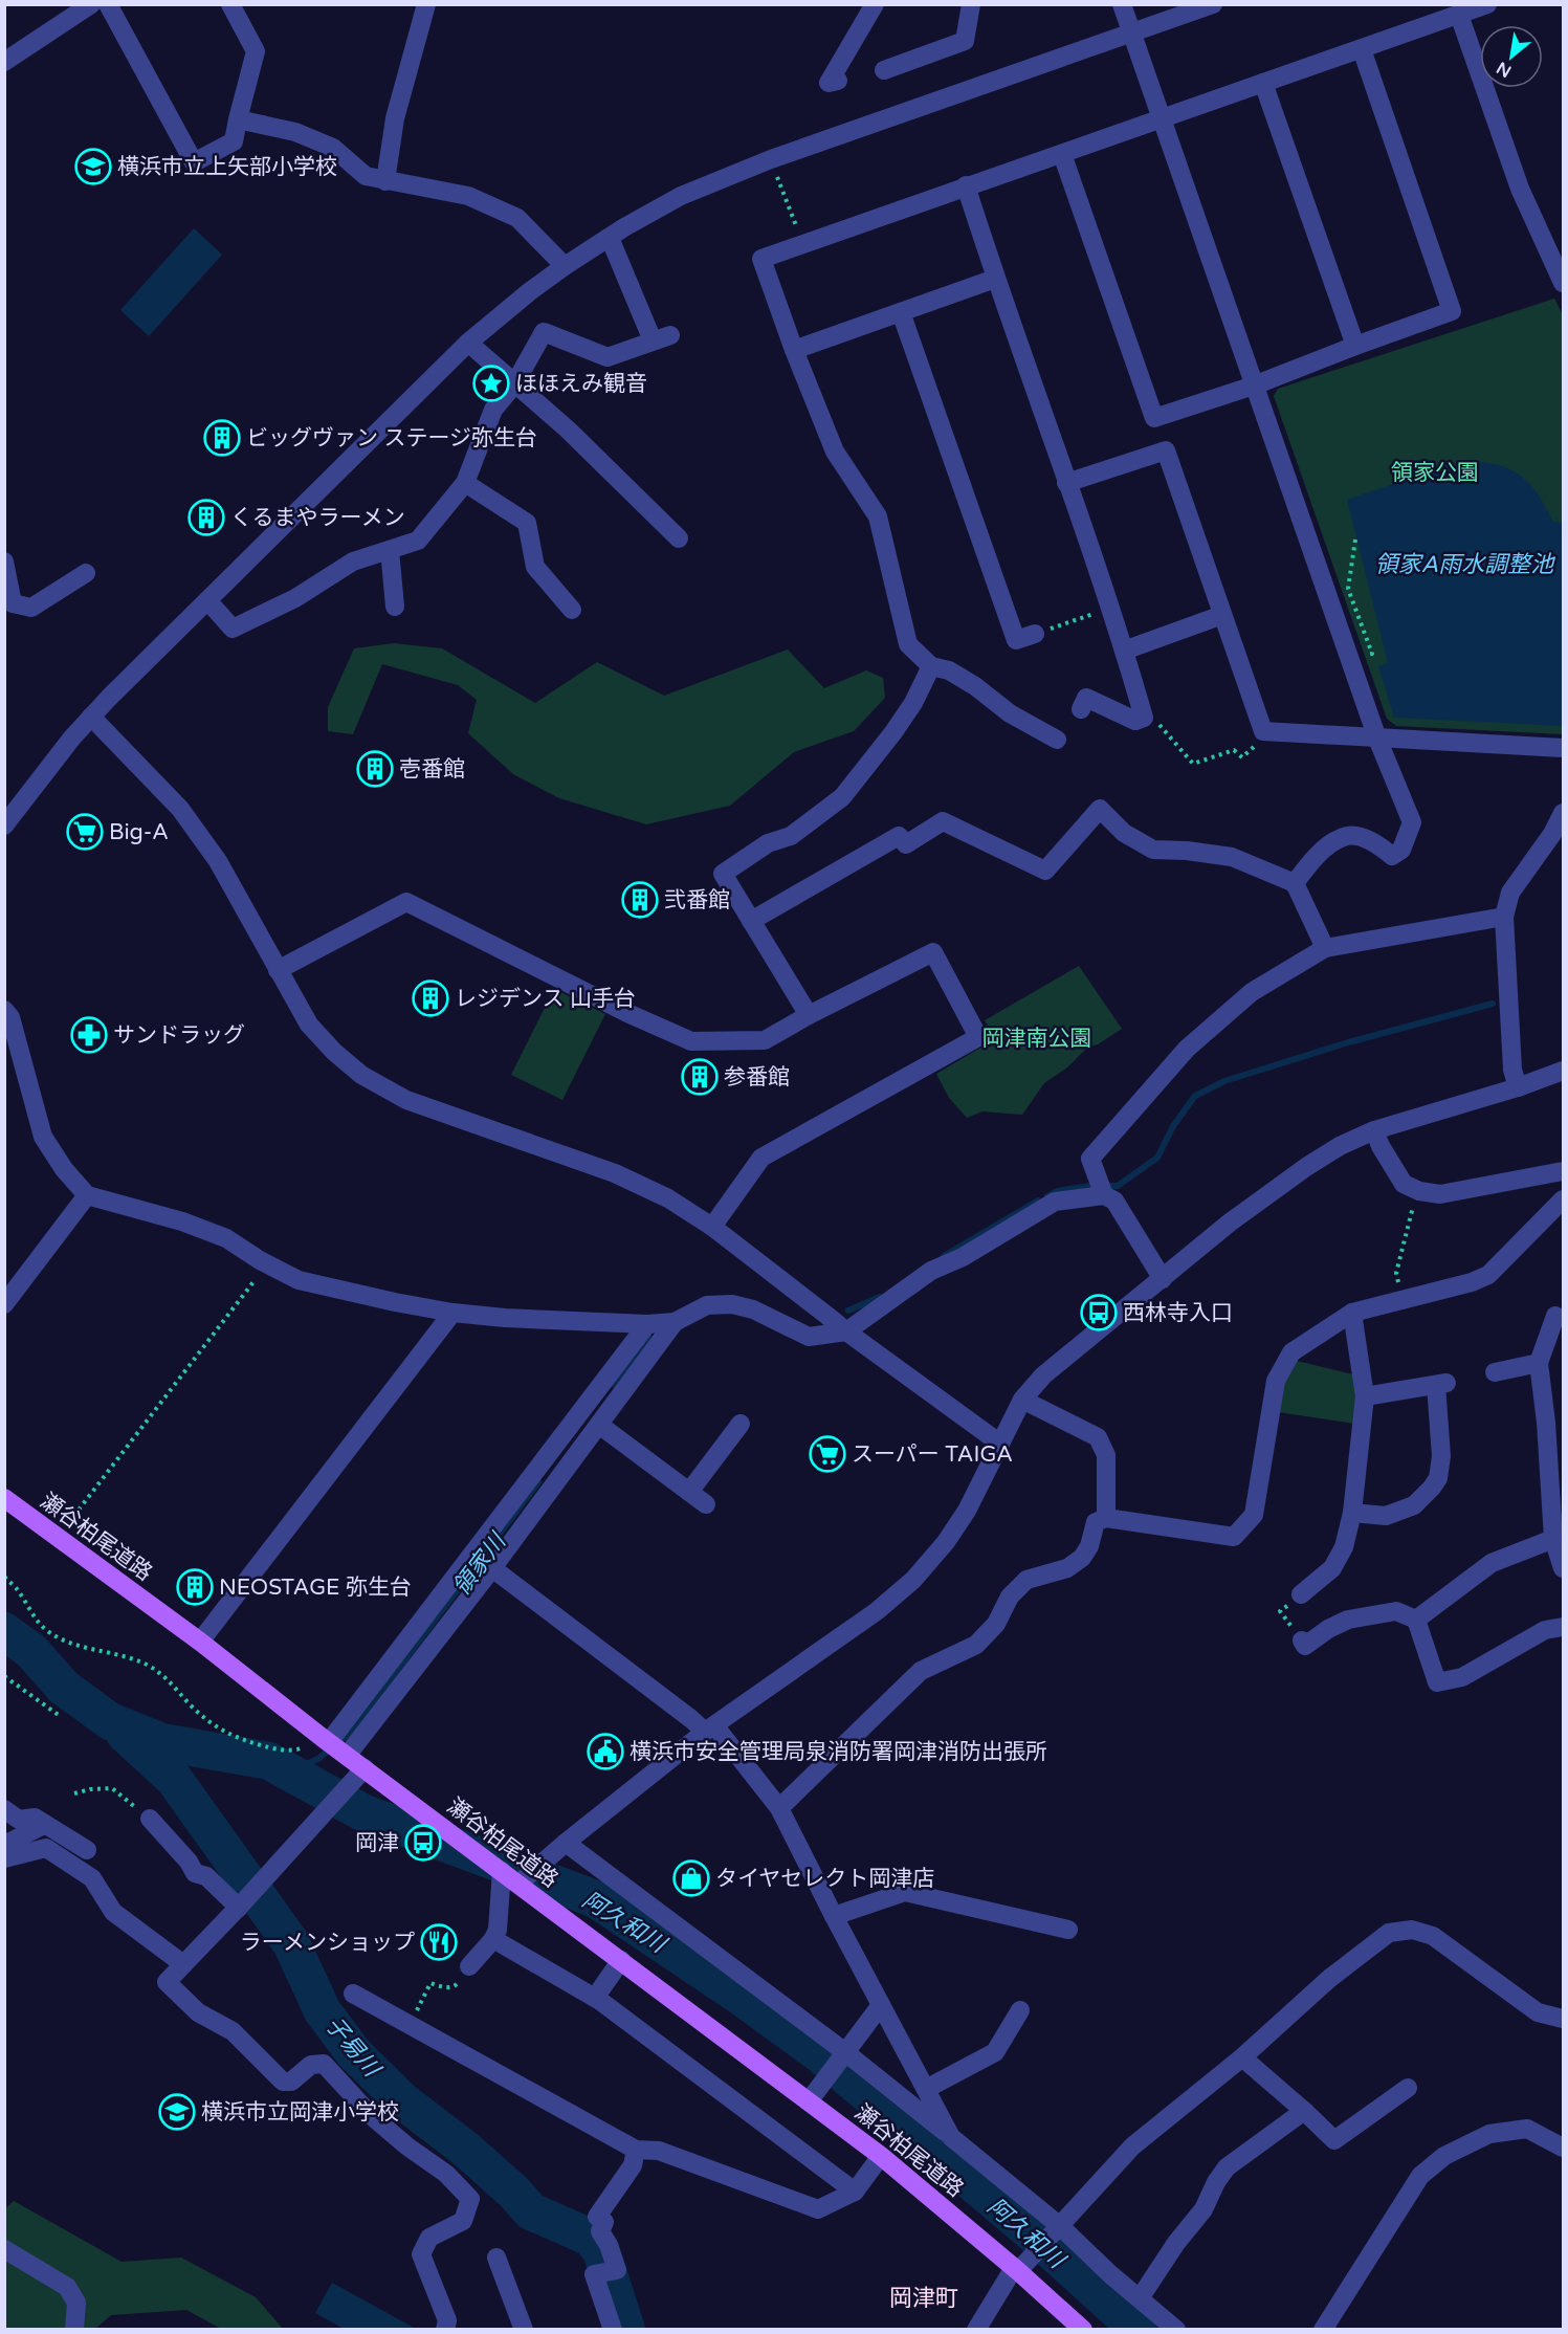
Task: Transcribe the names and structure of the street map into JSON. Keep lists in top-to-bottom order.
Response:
{
  "streets": {
    "main road": ["瀬谷柏尾道路"]
  },
  "districts": ["岡津町"],
  "water": [
    "領家A雨水調整池",
    "領家川",
    "阿久和川",
    "子易川"
  ],
  "parks": ["領家公園", "岡津南公園"],
  "places": {
    "school or university": ["横浜市立上矢部小学校", "横浜市立岡津小学校"],
    "place": ["ほほえみ観音"],
    "building": [
      "ビッグヴァン ステージ弥生台",
      "くるまやラーメン",
      "壱番館",
      "弐番館",
      "レジデンス 山手台",
      "参番館",
      "NEOSTAGE 弥生台"
    ],
    "supermarket": ["Big-A", "スーパー TAIGA"],
    "pharmacy": ["サンドラッグ"],
    "bus stop": ["西林寺入口", "岡津"],
    "public building": ["横浜市安全管理局泉消防署岡津消防出張所"],
    "shop": ["タイヤセレクト岡津店"],
    "restaurant": ["ラーメンショップ"]
  },
  "north": "bottom left"
}
